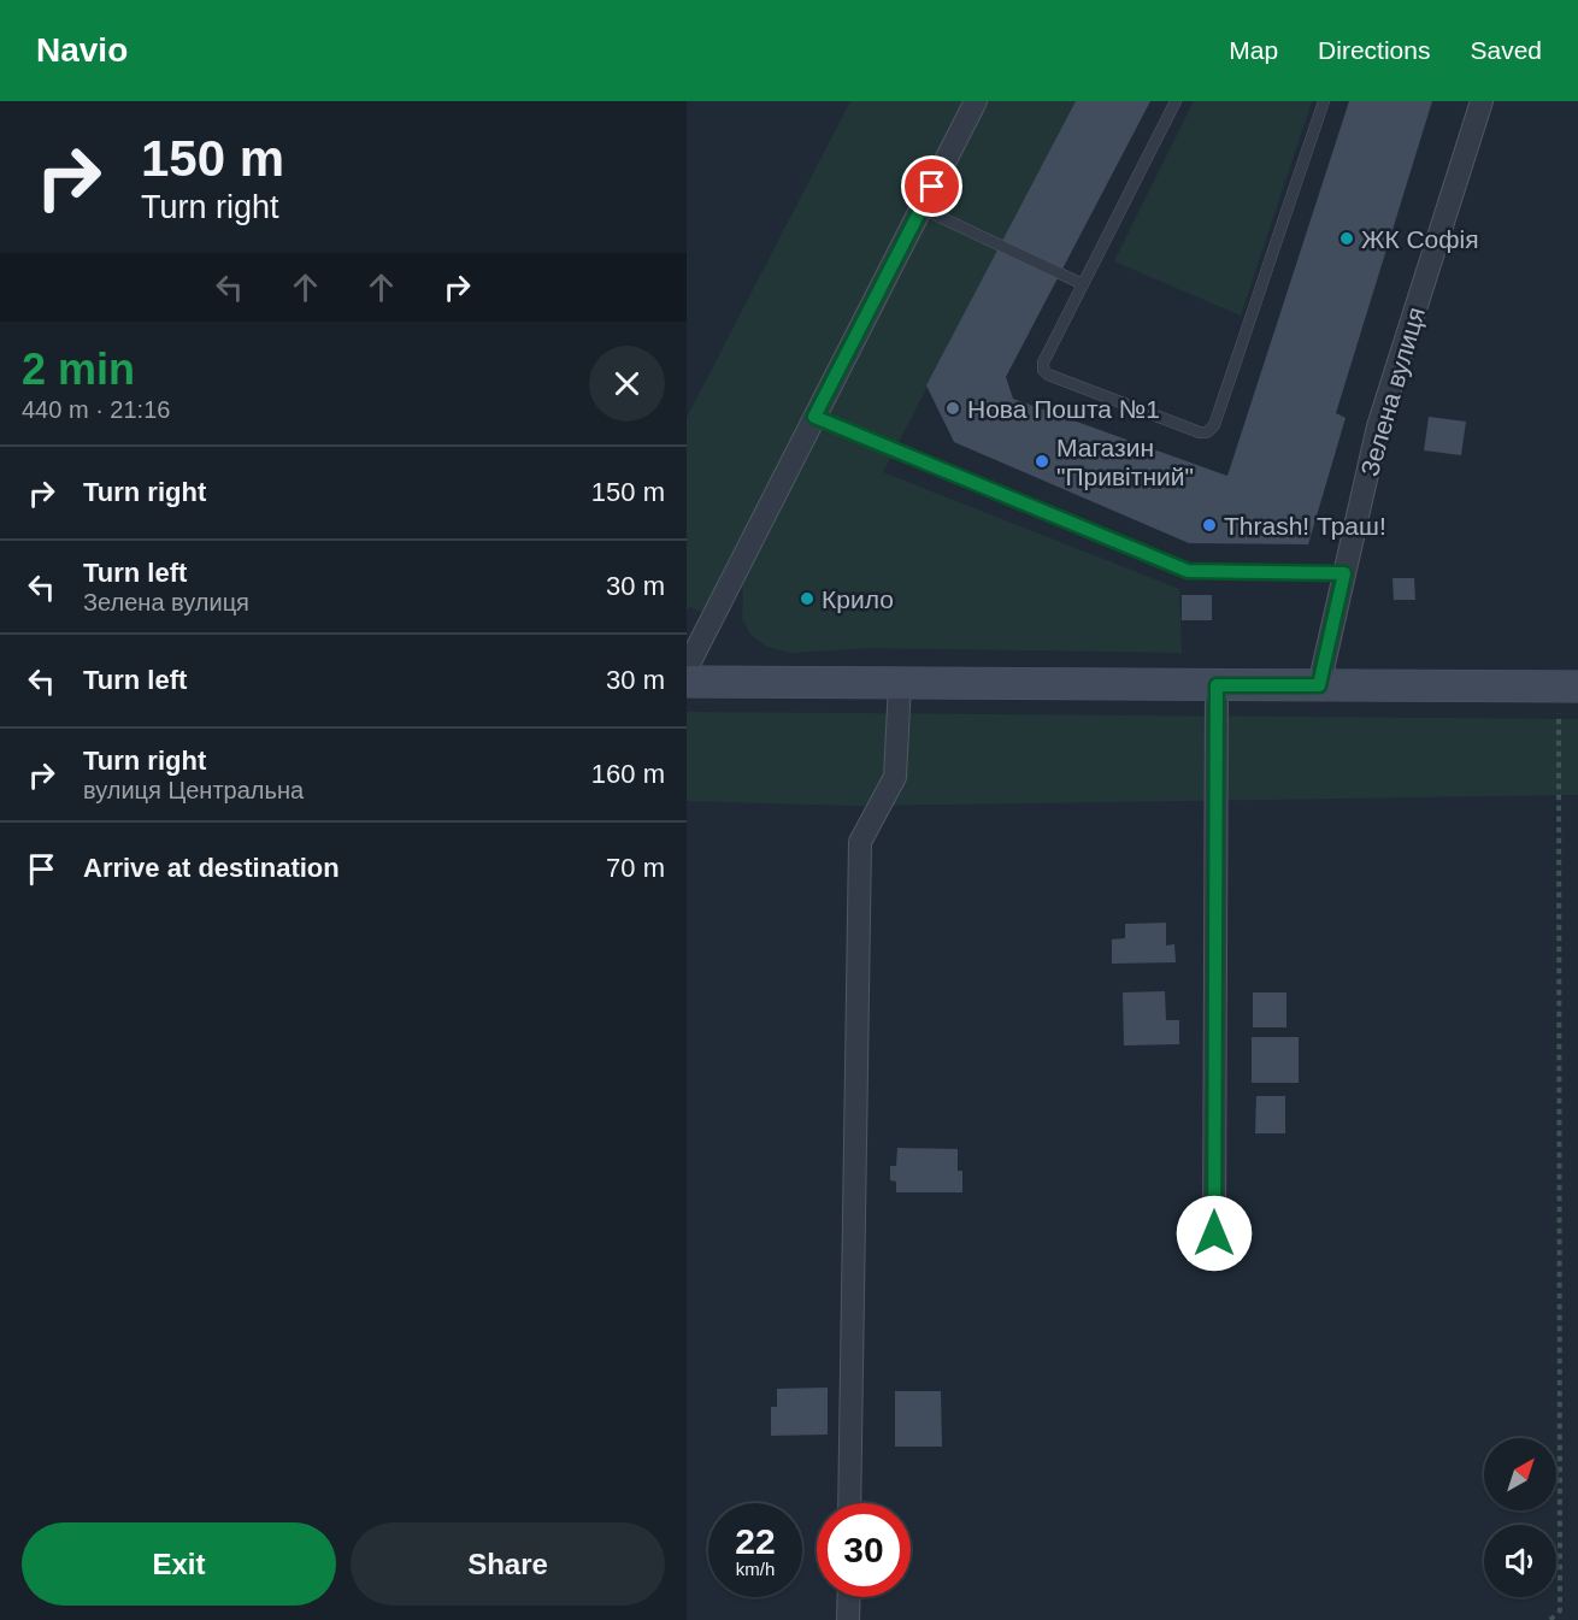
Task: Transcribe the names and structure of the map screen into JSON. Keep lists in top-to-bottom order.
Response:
{
  "streets": {
    "street": ["Зелена вулиця"]
  },
  "places": [
    "ЖК Софія",
    "Нова Пошта №1",
    "Магазин \"Привітний\"",
    "Thrash! Траш!",
    "Крило"
  ],
  "north": "top right",
  "page": {
    "header": "Navio",
    "nav": ["Map", "Directions", "Saved"],
    "turn": ["150 m", "Turn right"],
    "heading": ["2 min", "440 m · 21:16"],
    "list": [
      {
        "name": "Turn right",
        "value": "150 m"
      },
      {
        "name": "Turn left",
        "note": "Зелена вулиця",
        "value": "30 m"
      },
      {
        "name": "Turn left",
        "value": "30 m"
      },
      {
        "name": "Turn right",
        "note": "вулиця Центральна",
        "value": "160 m"
      },
      {
        "name": "Arrive at destination",
        "value": "70 m"
      }
    ],
    "speed": "22 km/h",
    "limit": "30",
    "buttons": ["Exit", "Share"]
  }
}
